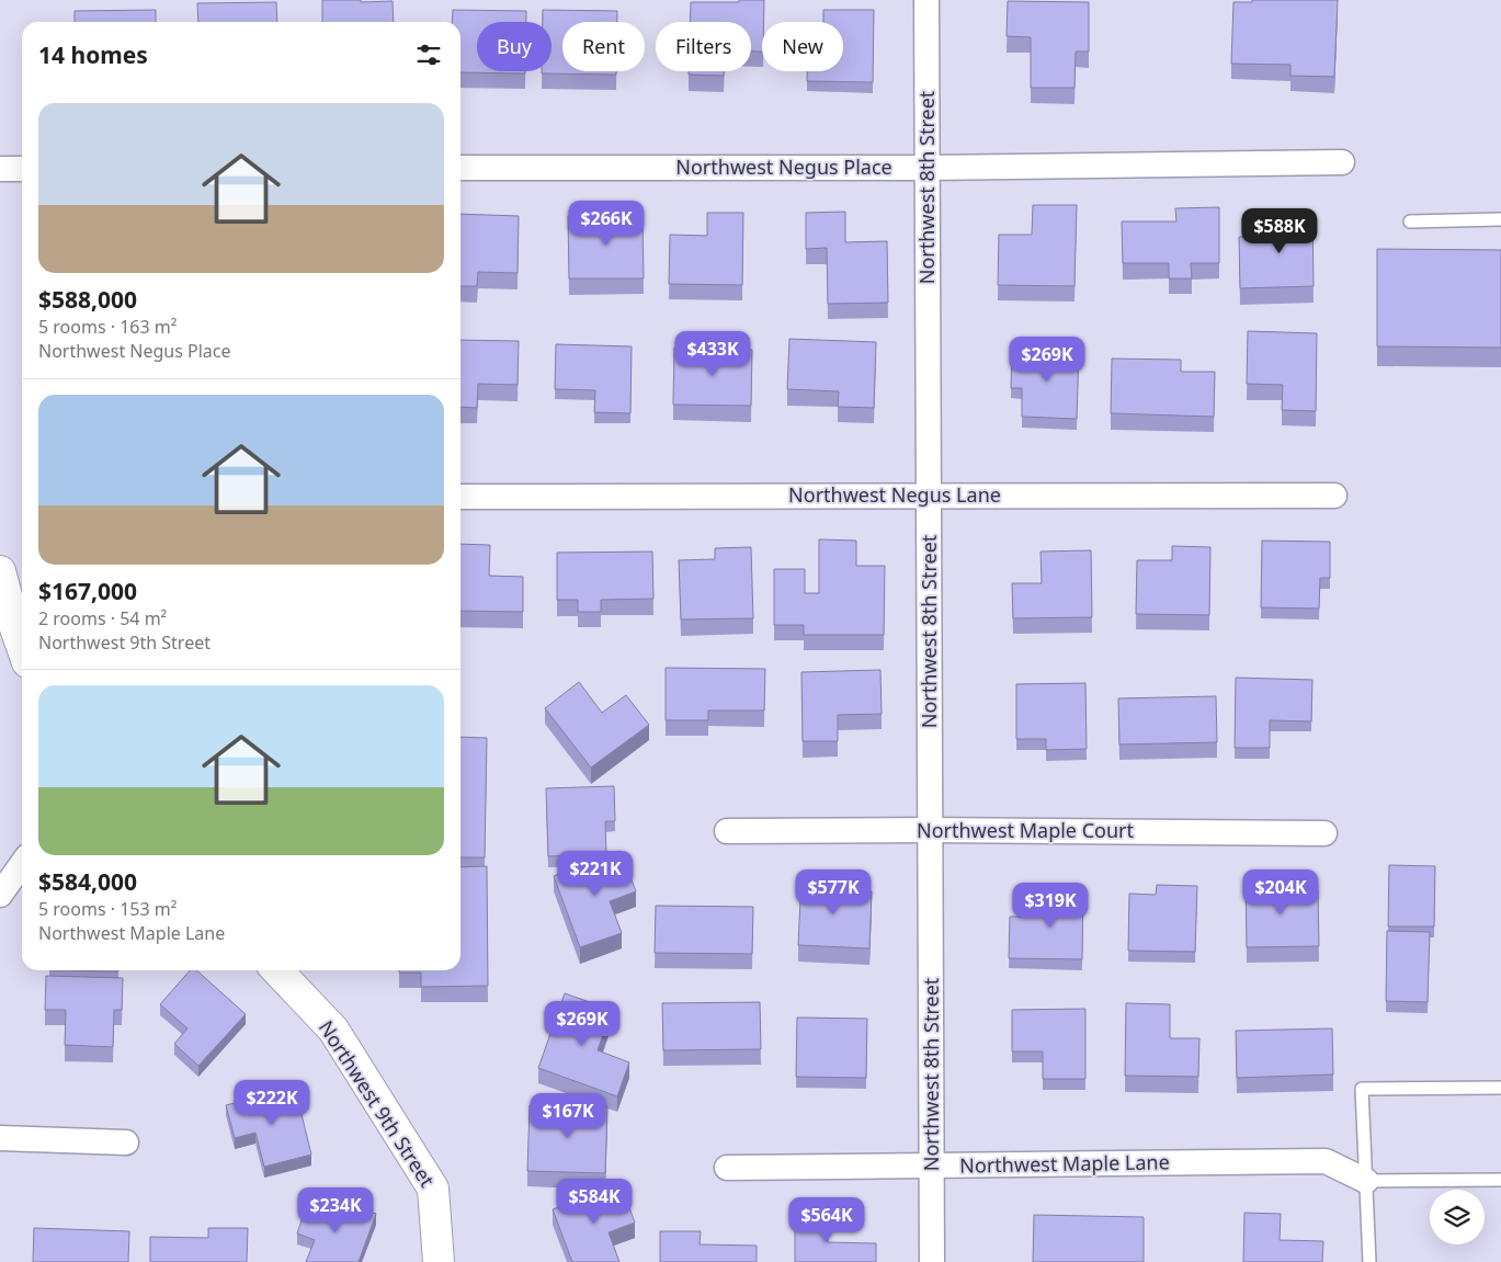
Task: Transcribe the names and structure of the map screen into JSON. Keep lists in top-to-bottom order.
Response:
{
  "streets": {
    "street": [
      "Northwest Negus Place",
      "Northwest 8th Street",
      "Northwest Negus Lane",
      "Northwest Maple Court",
      "Northwest 9th Street",
      "Northwest Maple Lane"
    ]
  },
  "crossings": [
    ["Northwest Negus Place", "Northwest 8th Street"],
    ["Northwest 8th Street", "Northwest Negus Lane"],
    ["Northwest 8th Street", "Northwest Maple Court"],
    ["Northwest 8th Street", "Northwest Maple Lane"]
  ],
  "page": {
    "chip": [
      "Buy",
      "Rent",
      "Filters",
      "New"
    ],
    "heading": "14 homes",
    "list": [
      {
        "name": "$588,000",
        "note": "5 rooms · 163 m² · Northwest Negus Place"
      },
      {
        "name": "$167,000",
        "note": "2 rooms · 54 m² · Northwest 9th Street"
      },
      {
        "name": "$584,000",
        "note": "5 rooms · 153 m² · Northwest Maple Lane"
      }
    ],
    "price": [
      "$266K",
      "$588K",
      "$433K",
      "$269K",
      "$221K",
      "$577K",
      "$204K",
      "$319K",
      "$269K",
      "$222K",
      "$167K",
      "$584K",
      "$234K",
      "$564K"
    ]
  }
}
